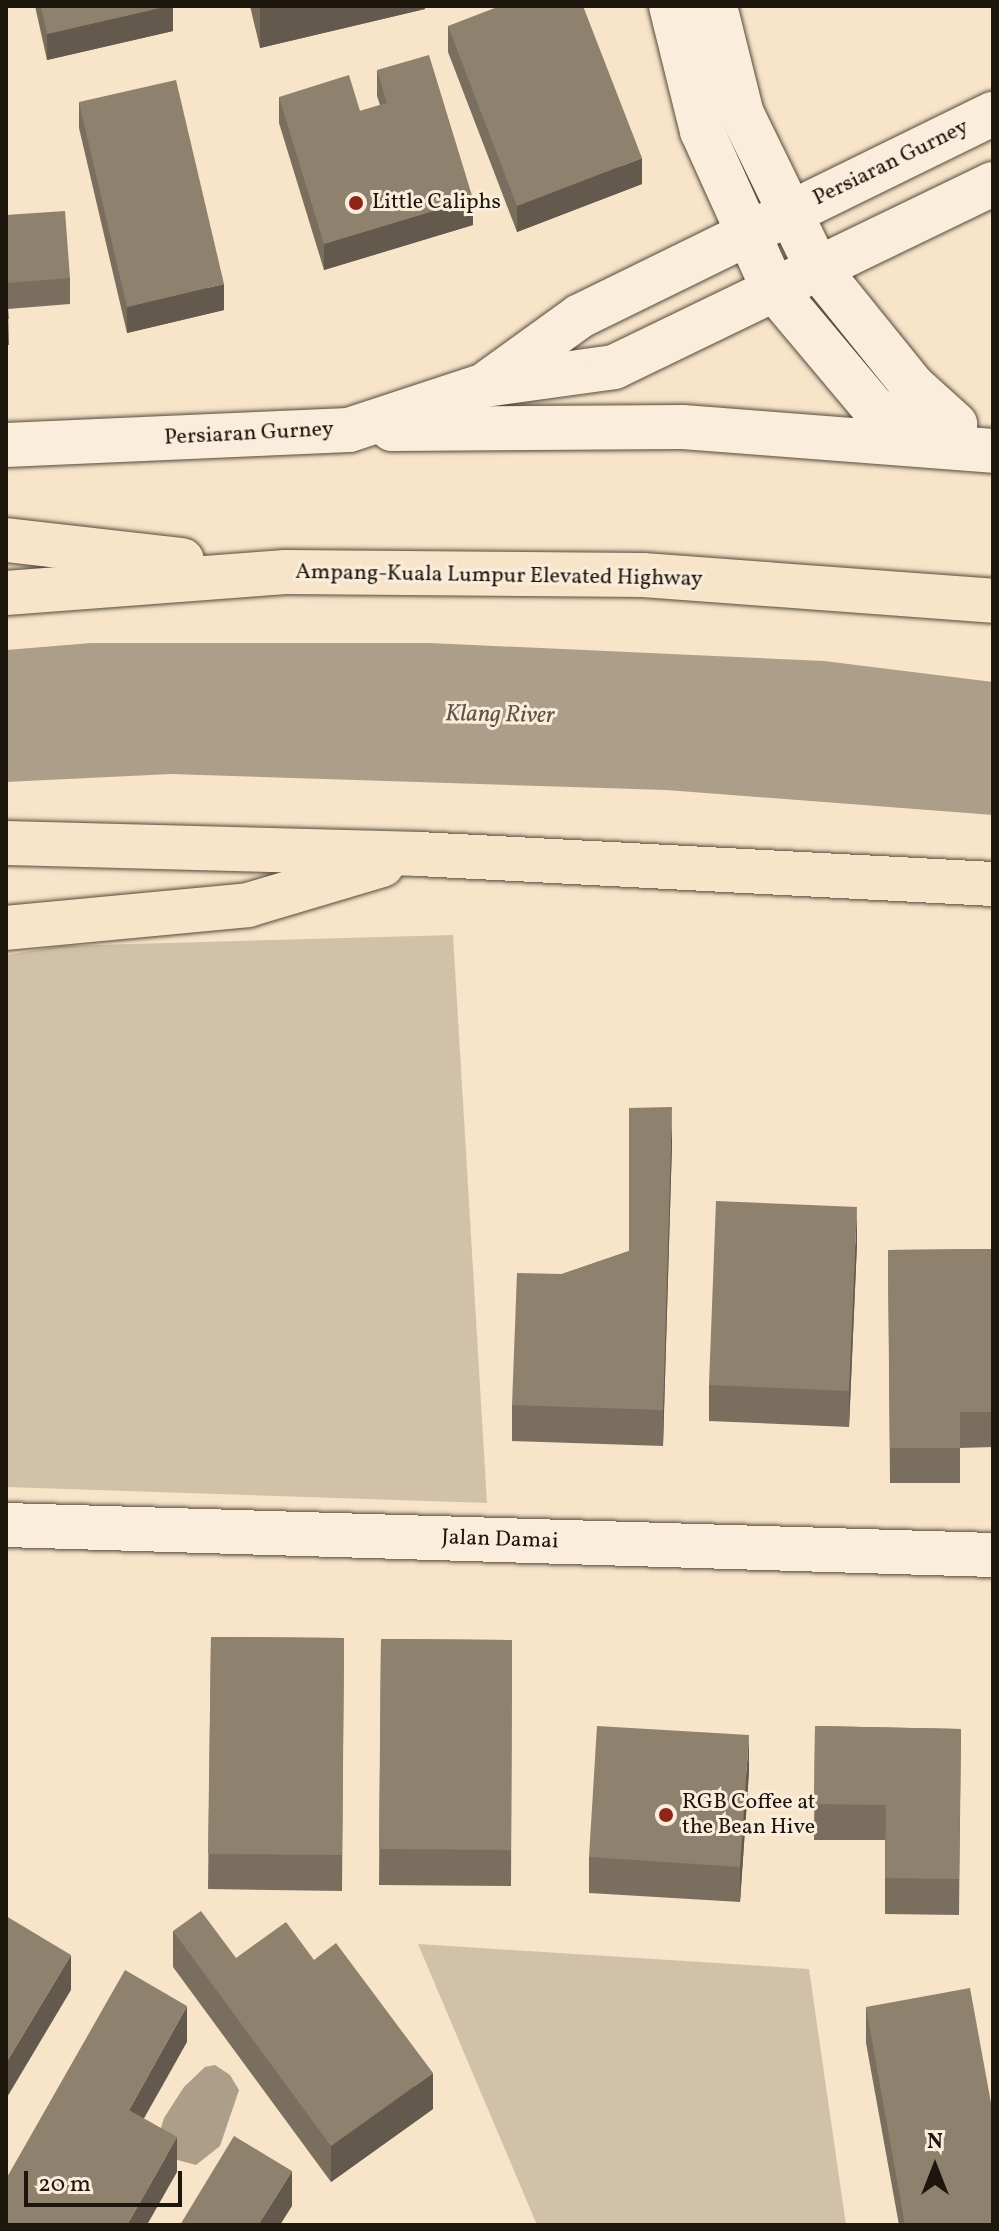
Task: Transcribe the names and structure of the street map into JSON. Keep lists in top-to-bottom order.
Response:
{
  "streets": {
    "highway": ["Ampang-Kuala Lumpur Elevated Highway"],
    "street": ["Persiaran Gurney", "Jalan Damai"]
  },
  "water": ["Klang River"],
  "places": ["Little Caliphs", "RGB Coffee at the Bean Hive"],
  "scale_bar": "20 m",
  "north": "top"
}
